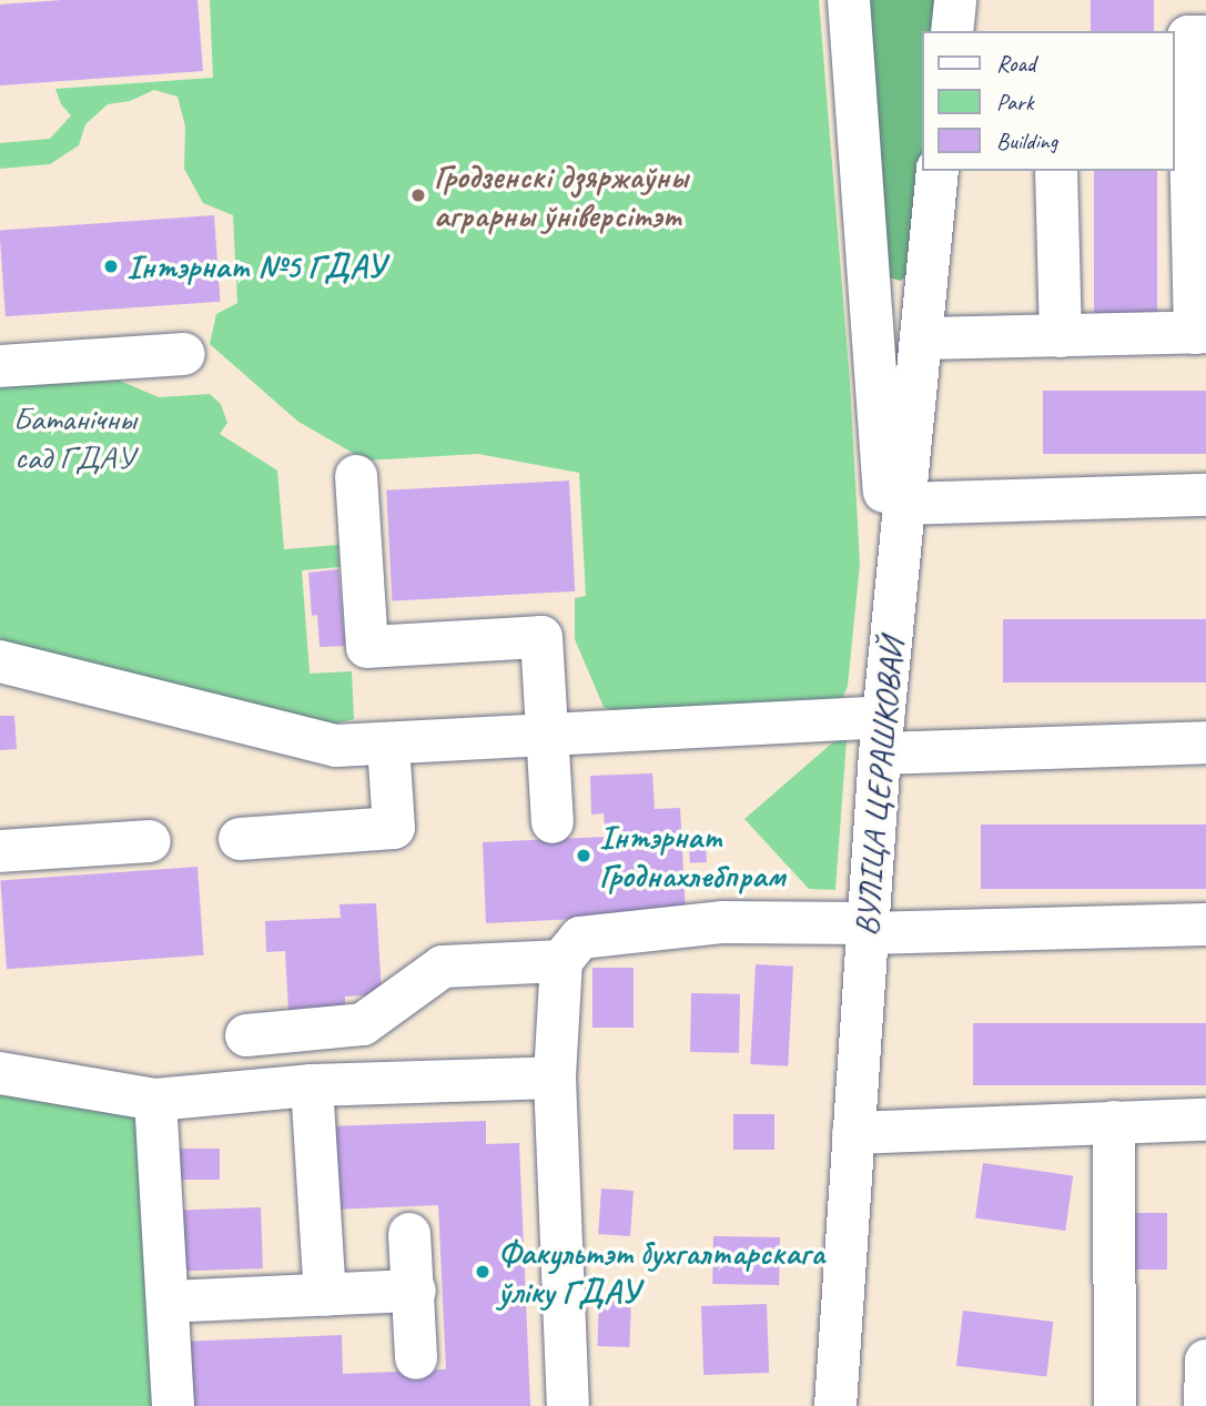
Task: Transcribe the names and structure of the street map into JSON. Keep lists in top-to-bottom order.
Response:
{
  "streets": {
    "street": ["ВУЛІЦА ЦЕРАШКОВАЙ"]
  },
  "parks": ["Батанічны сад ГДАУ"],
  "places": [
    "Гродзенскі дзяржаўны аграрны ўніверсітэт",
    "Інтэрнат №5 ГДАУ",
    "Інтэрнат Гроднахлебпрам",
    "Факультэт бухгалтарскага ўліку ГДАУ"
  ],
  "legend": ["Road", "Park", "Building"]
}
